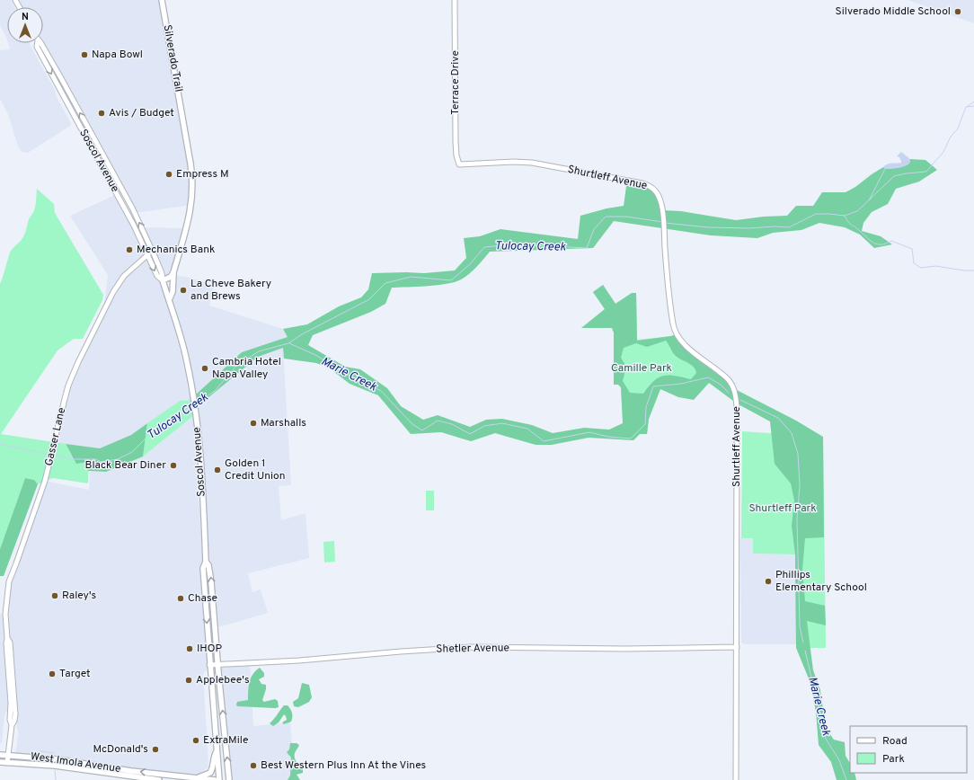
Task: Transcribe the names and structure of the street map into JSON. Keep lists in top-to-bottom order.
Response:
{
  "streets": {
    "main road": ["Silverado Trail", "Soscol Avenue", "West Imola Avenue"],
    "street": [
      "Terrace Drive",
      "Shurtleff Avenue",
      "Gasser Lane",
      "Shetler Avenue"
    ]
  },
  "crossings": [
    ["Silverado Trail", "Soscol Avenue"],
    ["Terrace Drive", "Shurtleff Avenue"],
    ["Soscol Avenue", "Gasser Lane"],
    ["Soscol Avenue", "Shetler Avenue"],
    ["Shurtleff Avenue", "Shetler Avenue"],
    ["Gasser Lane", "West Imola Avenue"]
  ],
  "water": ["Tulocay Creek", "Marie Creek"],
  "parks": ["Camille Park", "Shurtleff Park"],
  "places": [
    "Silverado Middle School",
    "Napa Bowl",
    "Avis / Budget",
    "Empress M",
    "Mechanics Bank",
    "La Cheve Bakery and Brews",
    "Cambria Hotel Napa Valley",
    "Marshalls",
    "Black Bear Diner",
    "Golden 1 Credit Union",
    "Phillips Elementary School",
    "Raley's",
    "Chase",
    "IHOP",
    "Target",
    "Applebee's",
    "ExtraMile",
    "McDonald's",
    "Best Western Plus Inn At the Vines"
  ],
  "legend": ["Road", "Park"],
  "north": "top"
}
